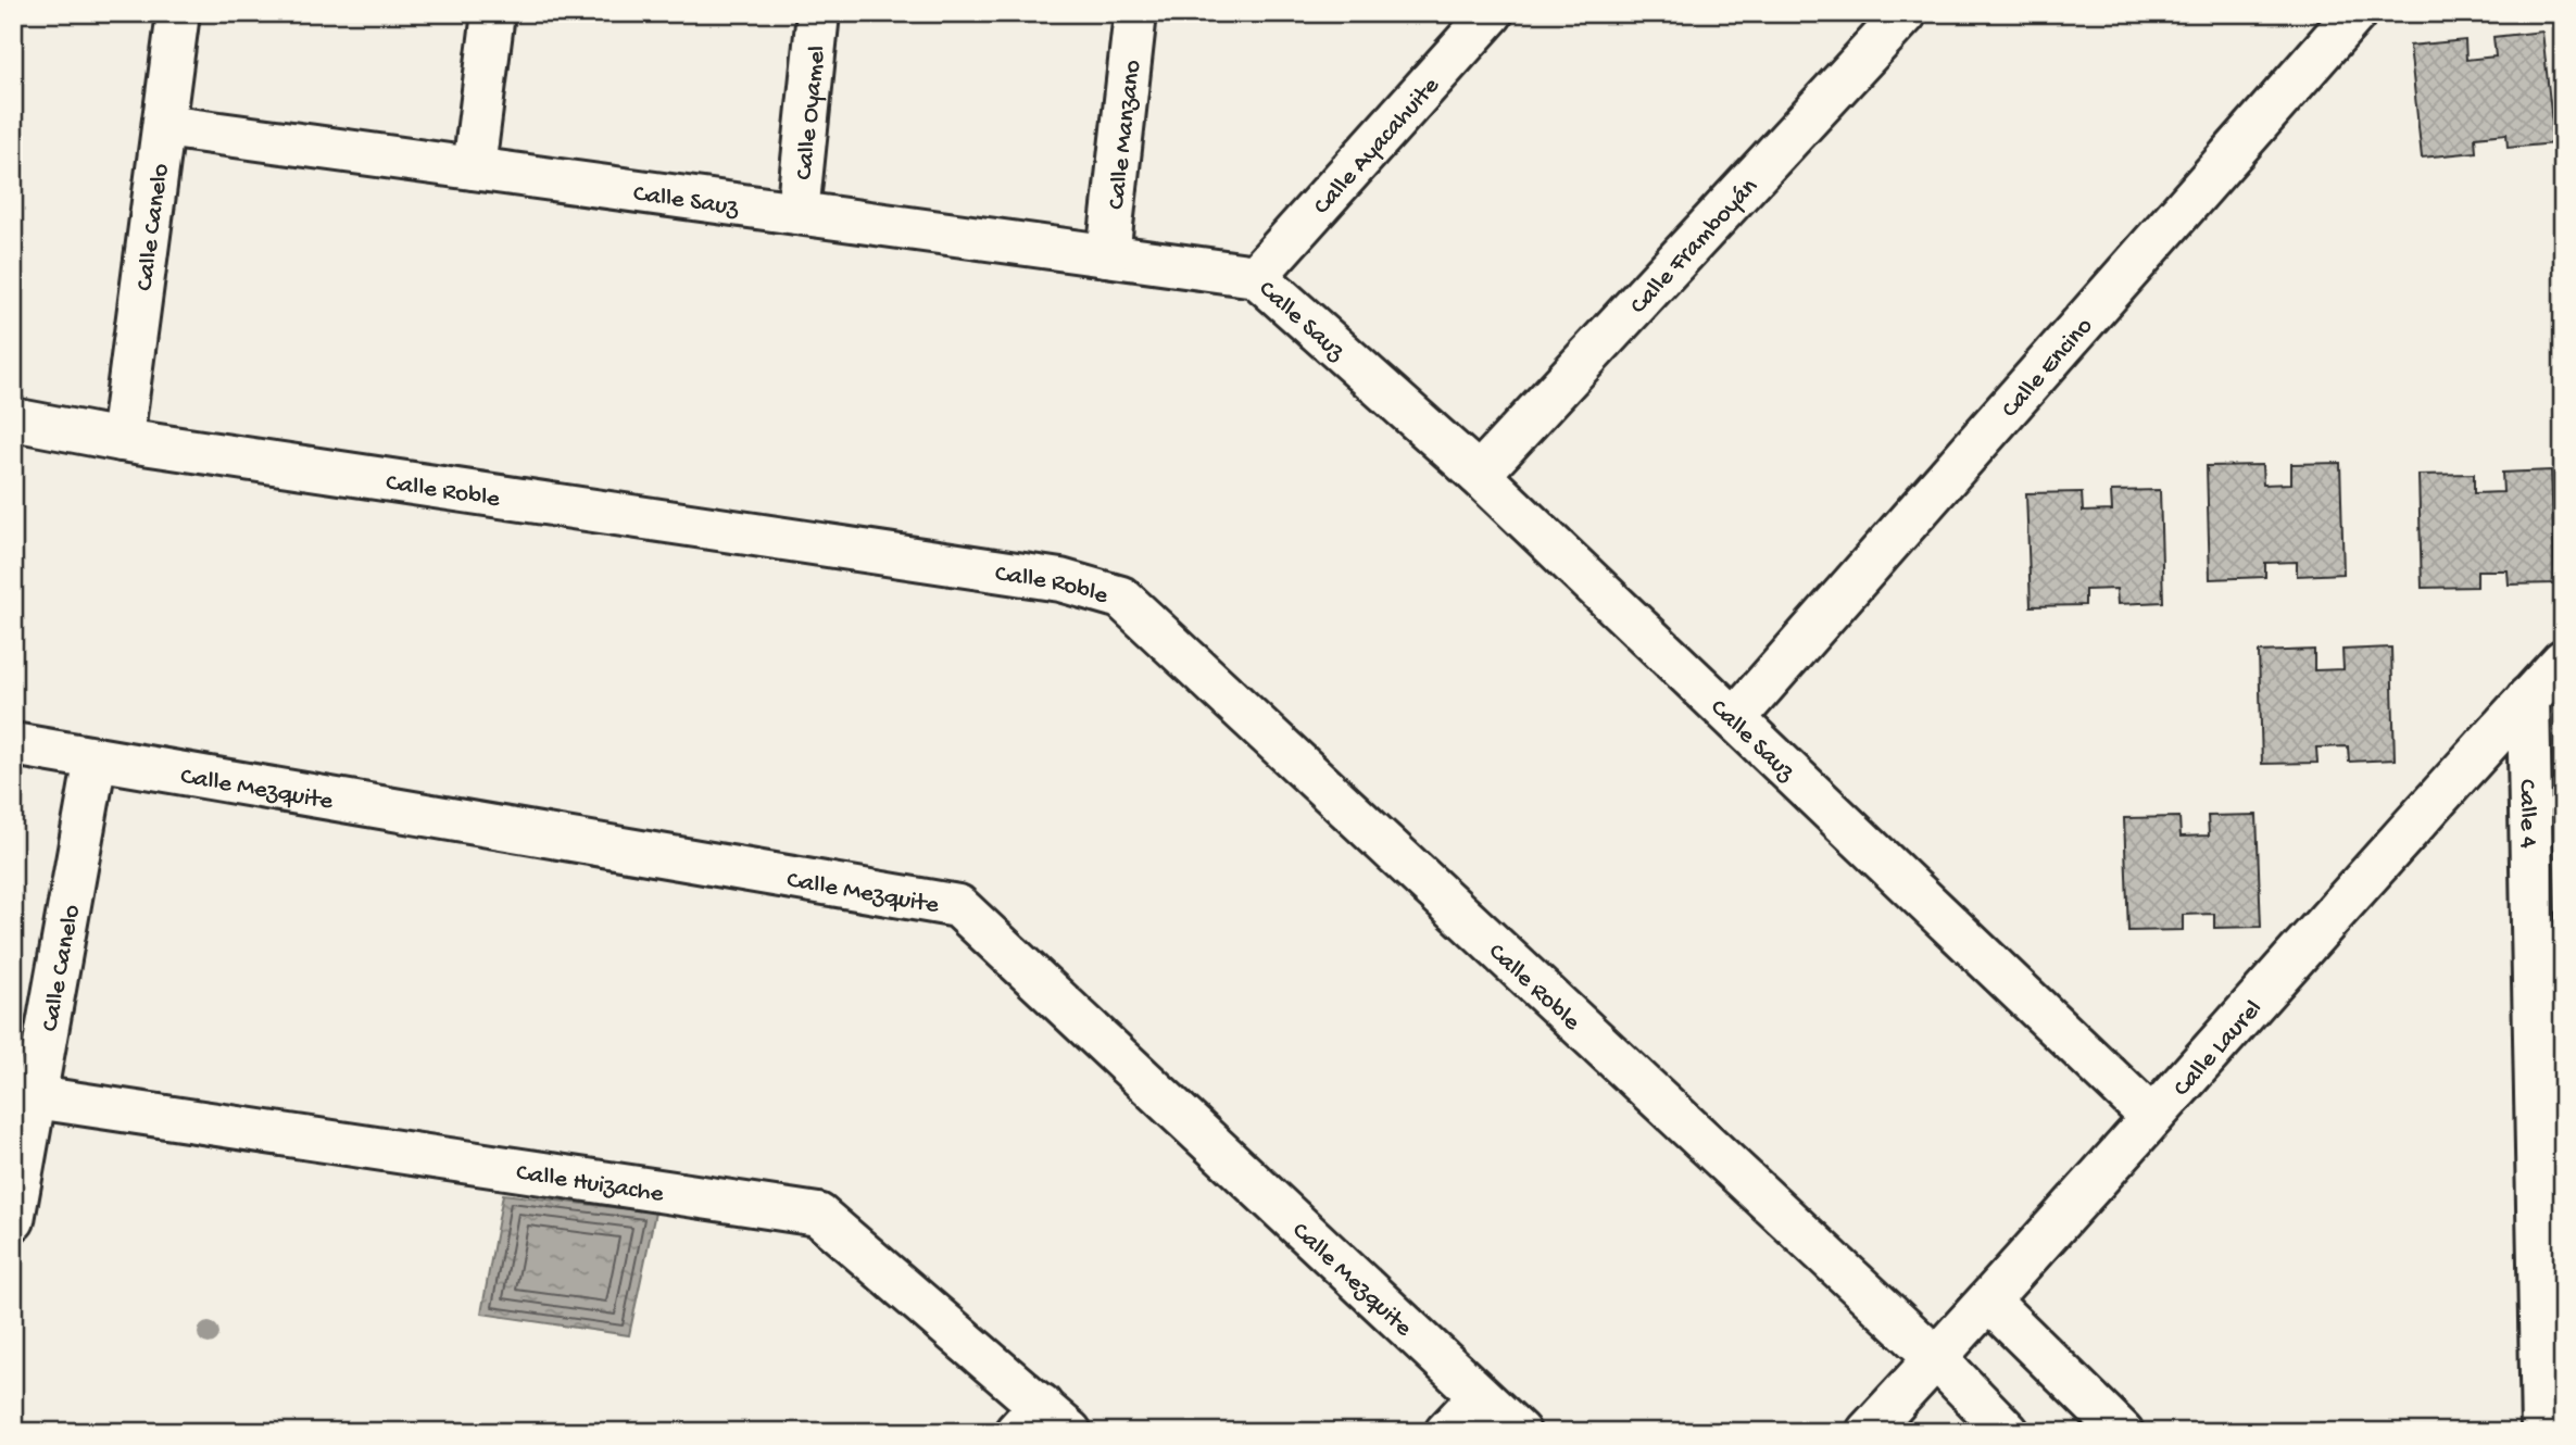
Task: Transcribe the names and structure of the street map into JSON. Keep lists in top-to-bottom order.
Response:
{
  "streets": {
    "street": [
      "Calle Oyamel",
      "Calle Manzano",
      "Calle Ayacahuite",
      "Calle Sauz",
      "Calle Canelo",
      "Calle Framboyán",
      "Calle Encino",
      "Calle Roble",
      "Calle Mezquite",
      "Calle 4",
      "Calle Laurel",
      "Calle Huizache"
    ]
  },
  "crossings": [
    ["Calle Oyamel", "Calle Sauz"],
    ["Calle Manzano", "Calle Sauz"],
    ["Calle Ayacahuite", "Calle Sauz"],
    ["Calle Sauz", "Calle Canelo"],
    ["Calle Sauz", "Calle Framboyán"],
    ["Calle Sauz", "Calle Encino"],
    ["Calle Sauz", "Calle Laurel"],
    ["Calle Canelo", "Calle Roble"],
    ["Calle Canelo", "Calle Mezquite"],
    ["Calle Canelo", "Calle Huizache"],
    ["Calle Roble", "Calle Laurel"],
    ["Calle 4", "Calle Laurel"]
  ]
}
